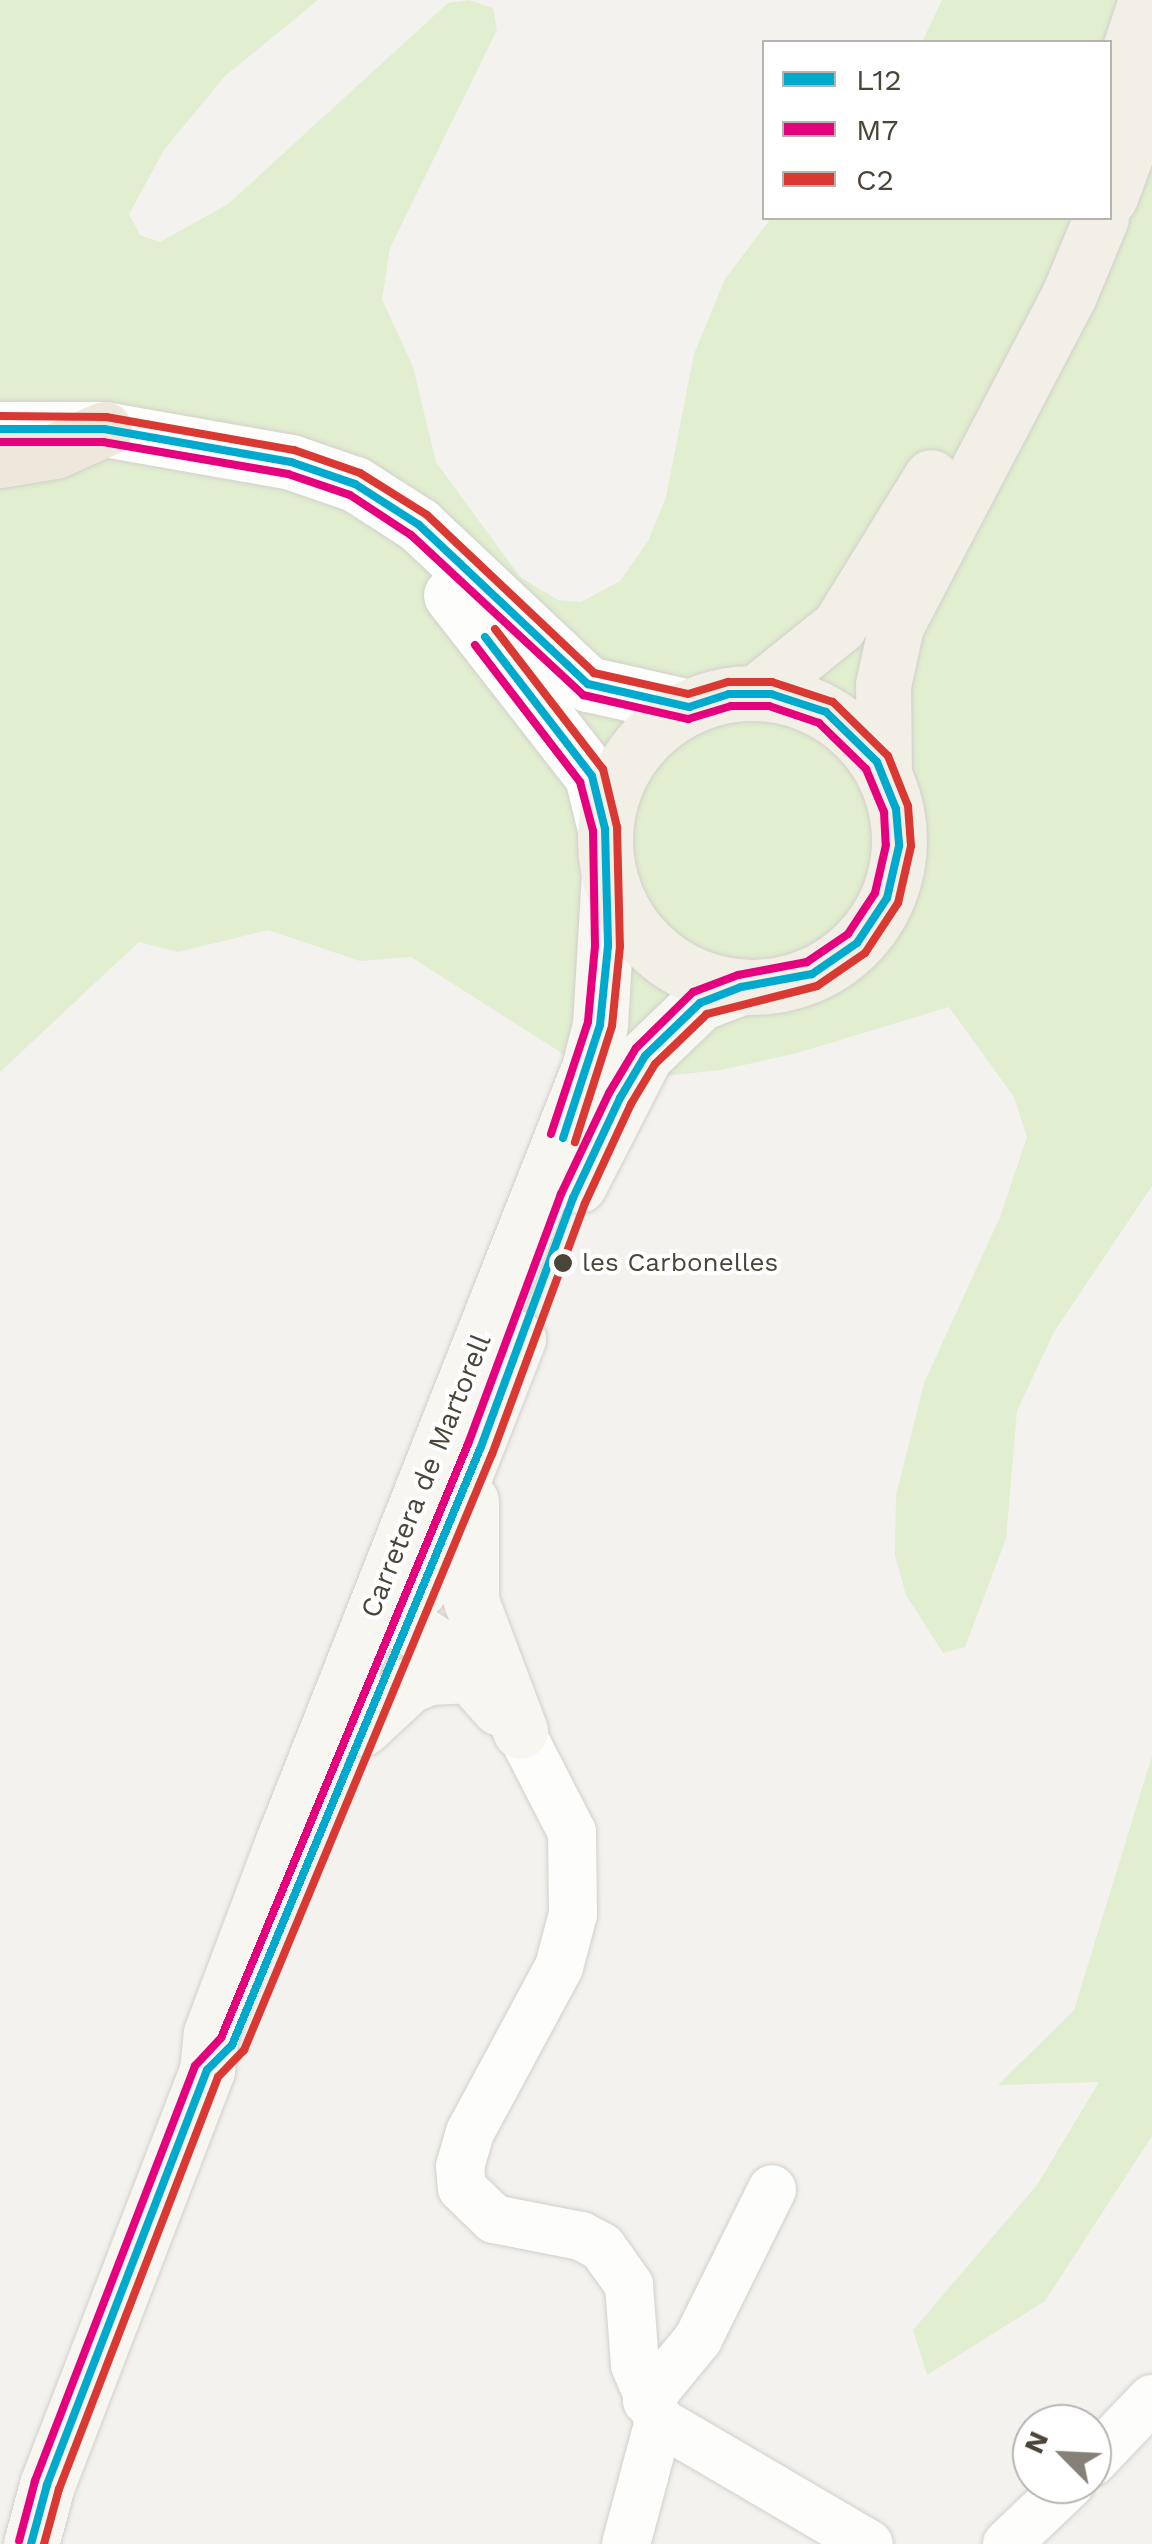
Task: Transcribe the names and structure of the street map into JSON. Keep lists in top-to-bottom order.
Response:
{
  "streets": {
    "main road": ["Carretera de Martorell"]
  },
  "places": ["les Carbonelles"],
  "lines": ["transit line C2", "transit line L12", "transit line M7"],
  "legend": ["L12", "M7", "C2"],
  "north": "top left"
}
